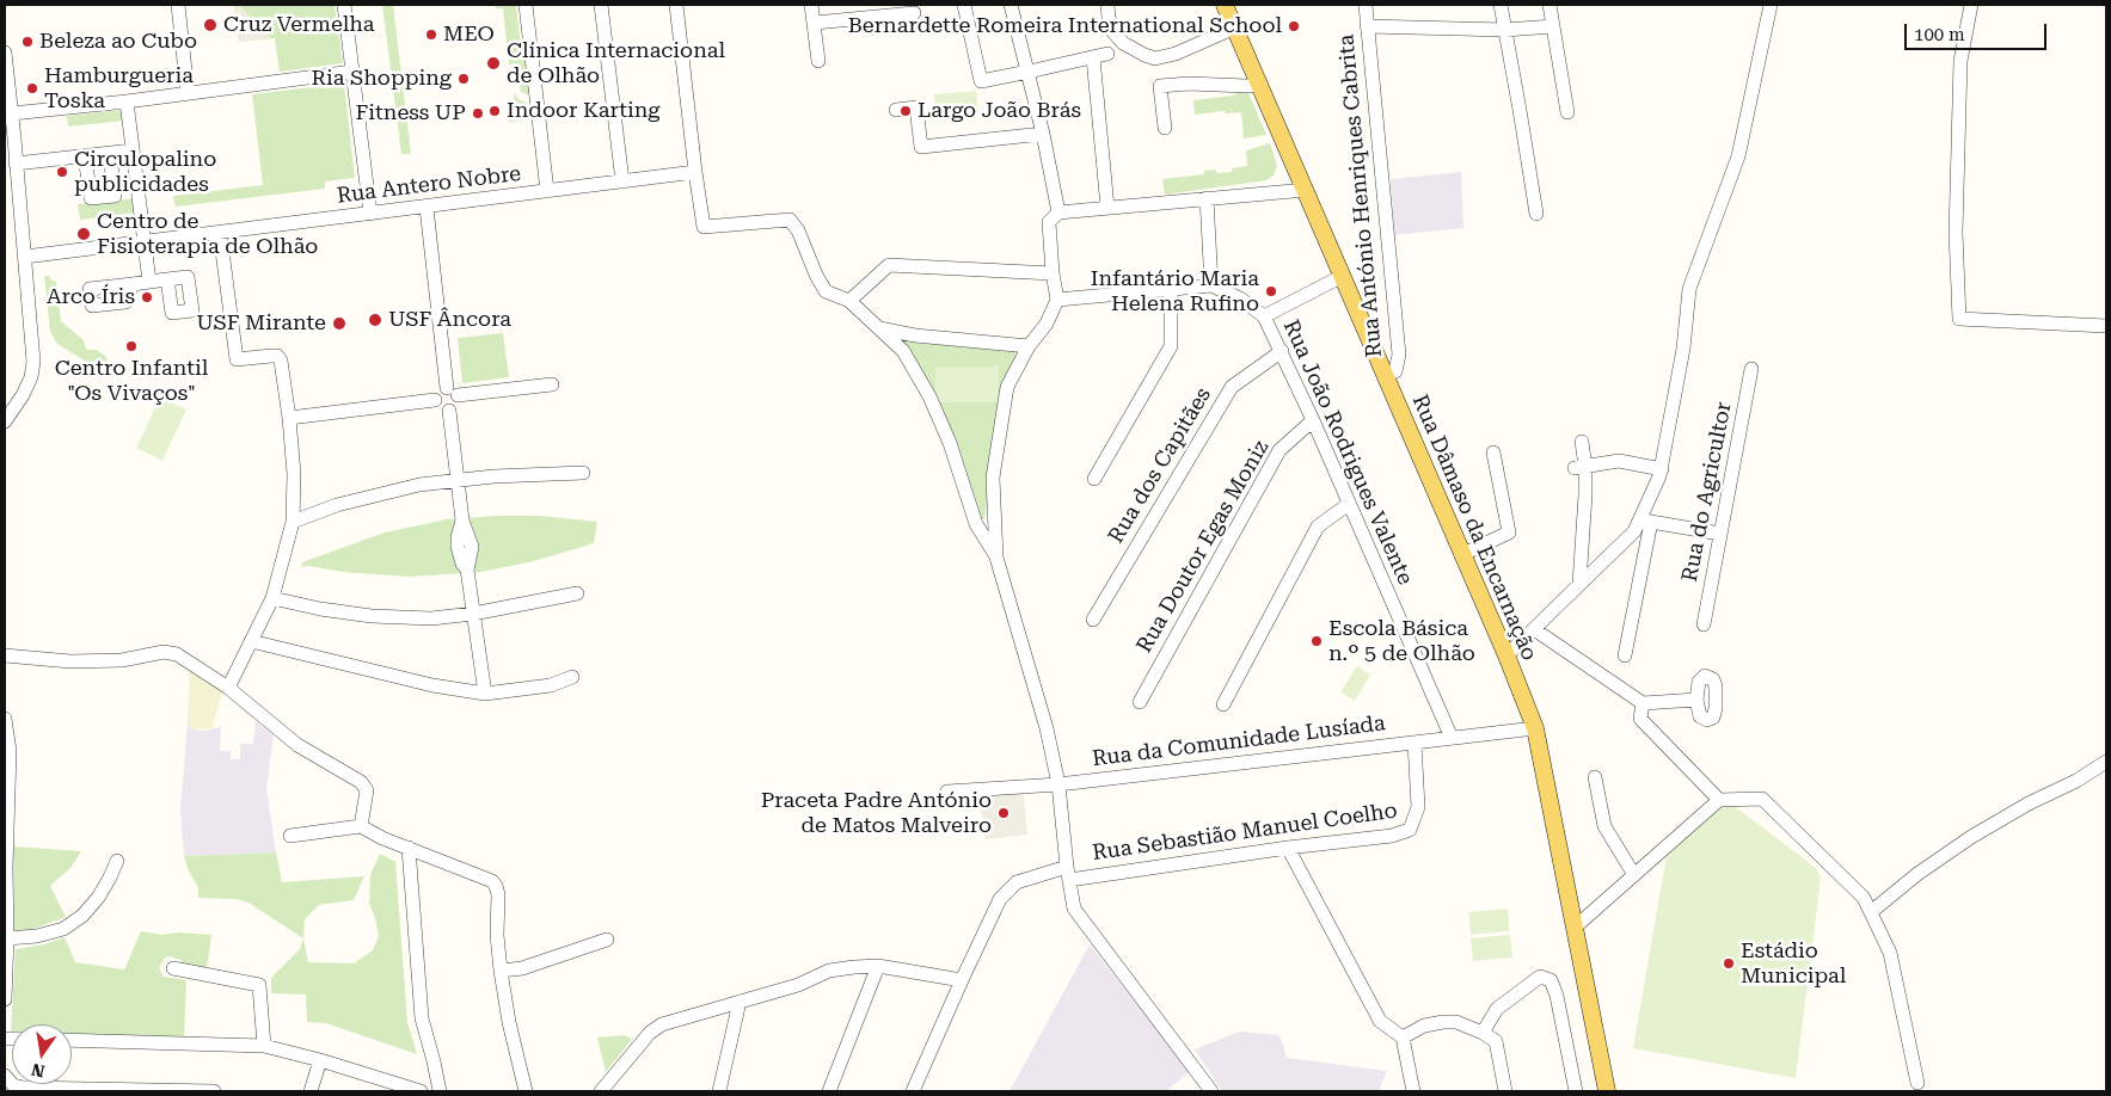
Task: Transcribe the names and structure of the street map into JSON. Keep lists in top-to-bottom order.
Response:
{
  "streets": {
    "main road": ["Rua Dâmaso da Encarnação"],
    "street": [
      "Rua Antero Nobre",
      "Rua António Henriques Cabrita",
      "Rua João Rodrigues Valente",
      "Rua dos Capitães",
      "Rua do Agricultor",
      "Rua Doutor Egas Moniz",
      "Rua da Comunidade Lusíada",
      "Rua Sebastião Manuel Coelho"
    ]
  },
  "crossings": [
    ["Rua António Henriques Cabrita", "Rua Dâmaso da Encarnação"],
    ["Rua João Rodrigues Valente", "Rua dos Capitães"],
    ["Rua João Rodrigues Valente", "Rua Doutor Egas Moniz"],
    ["Rua João Rodrigues Valente", "Rua da Comunidade Lusíada"],
    ["Rua Dâmaso da Encarnação", "Rua da Comunidade Lusíada"],
    ["Rua da Comunidade Lusíada", "Rua Sebastião Manuel Coelho"]
  ],
  "places": [
    "Cruz Vermelha",
    "Bernardette Romeira International School",
    "MEO",
    "Beleza ao Cubo",
    "Clínica Internacional de Olhão",
    "Ria Shopping",
    "Hamburgueria Toska",
    "Indoor Karting",
    "Largo João Brás",
    "Fitness UP",
    "Circulopalino publicidades",
    "Centro de Fisioterapia de Olhão",
    "Infantário Maria Helena Rufino",
    "Arco Íris",
    "USF Âncora",
    "USF Mirante",
    "Centro Infantil \"Os Vivaços\"",
    "Escola Básica n.º 5 de Olhão",
    "Praceta Padre António de Matos Malveiro",
    "Estádio Municipal"
  ],
  "scale_bar": "100 m",
  "north": "bottom"
}
